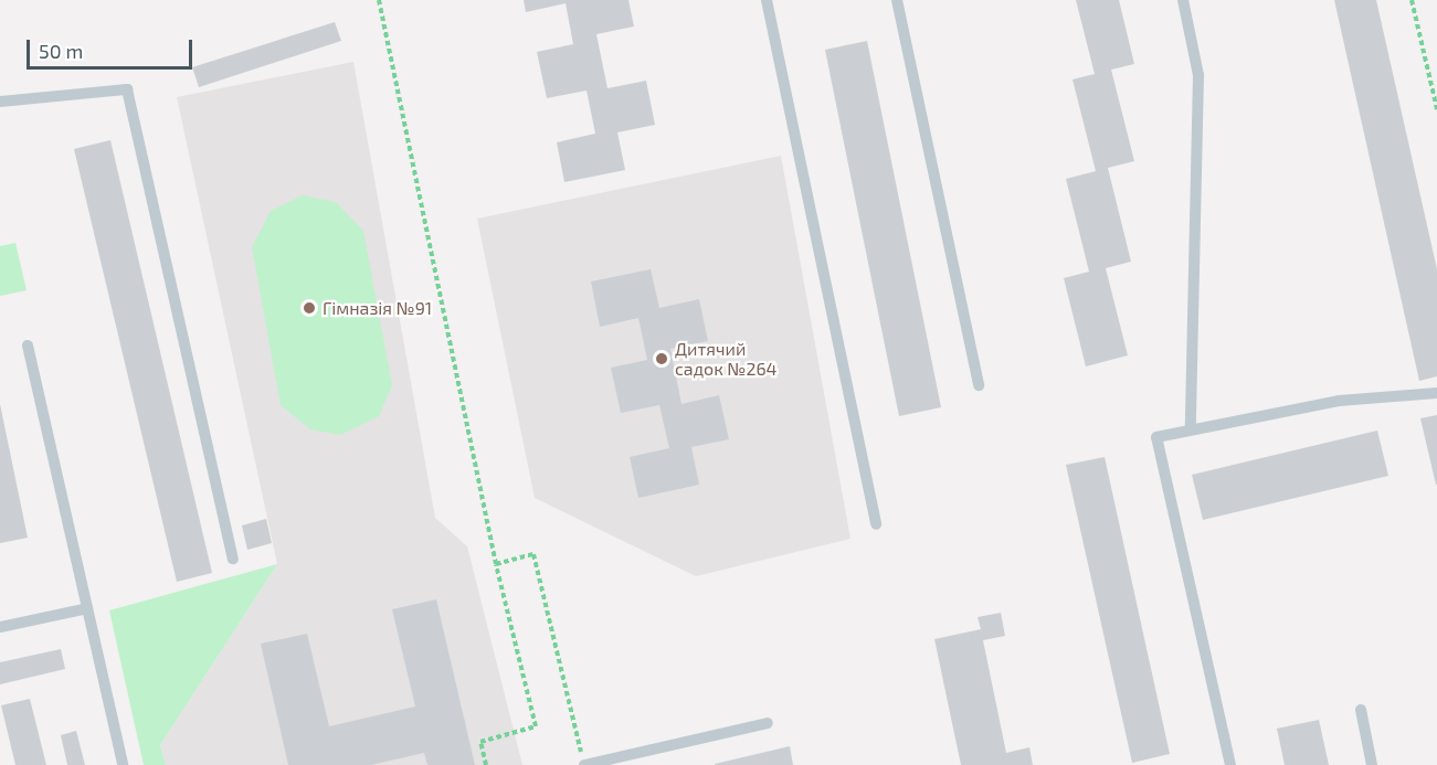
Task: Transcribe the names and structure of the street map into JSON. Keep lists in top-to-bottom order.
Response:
{
  "places": ["Гімназія №91", "Дитячий садок №264"],
  "scale_bar": "50 m"
}
